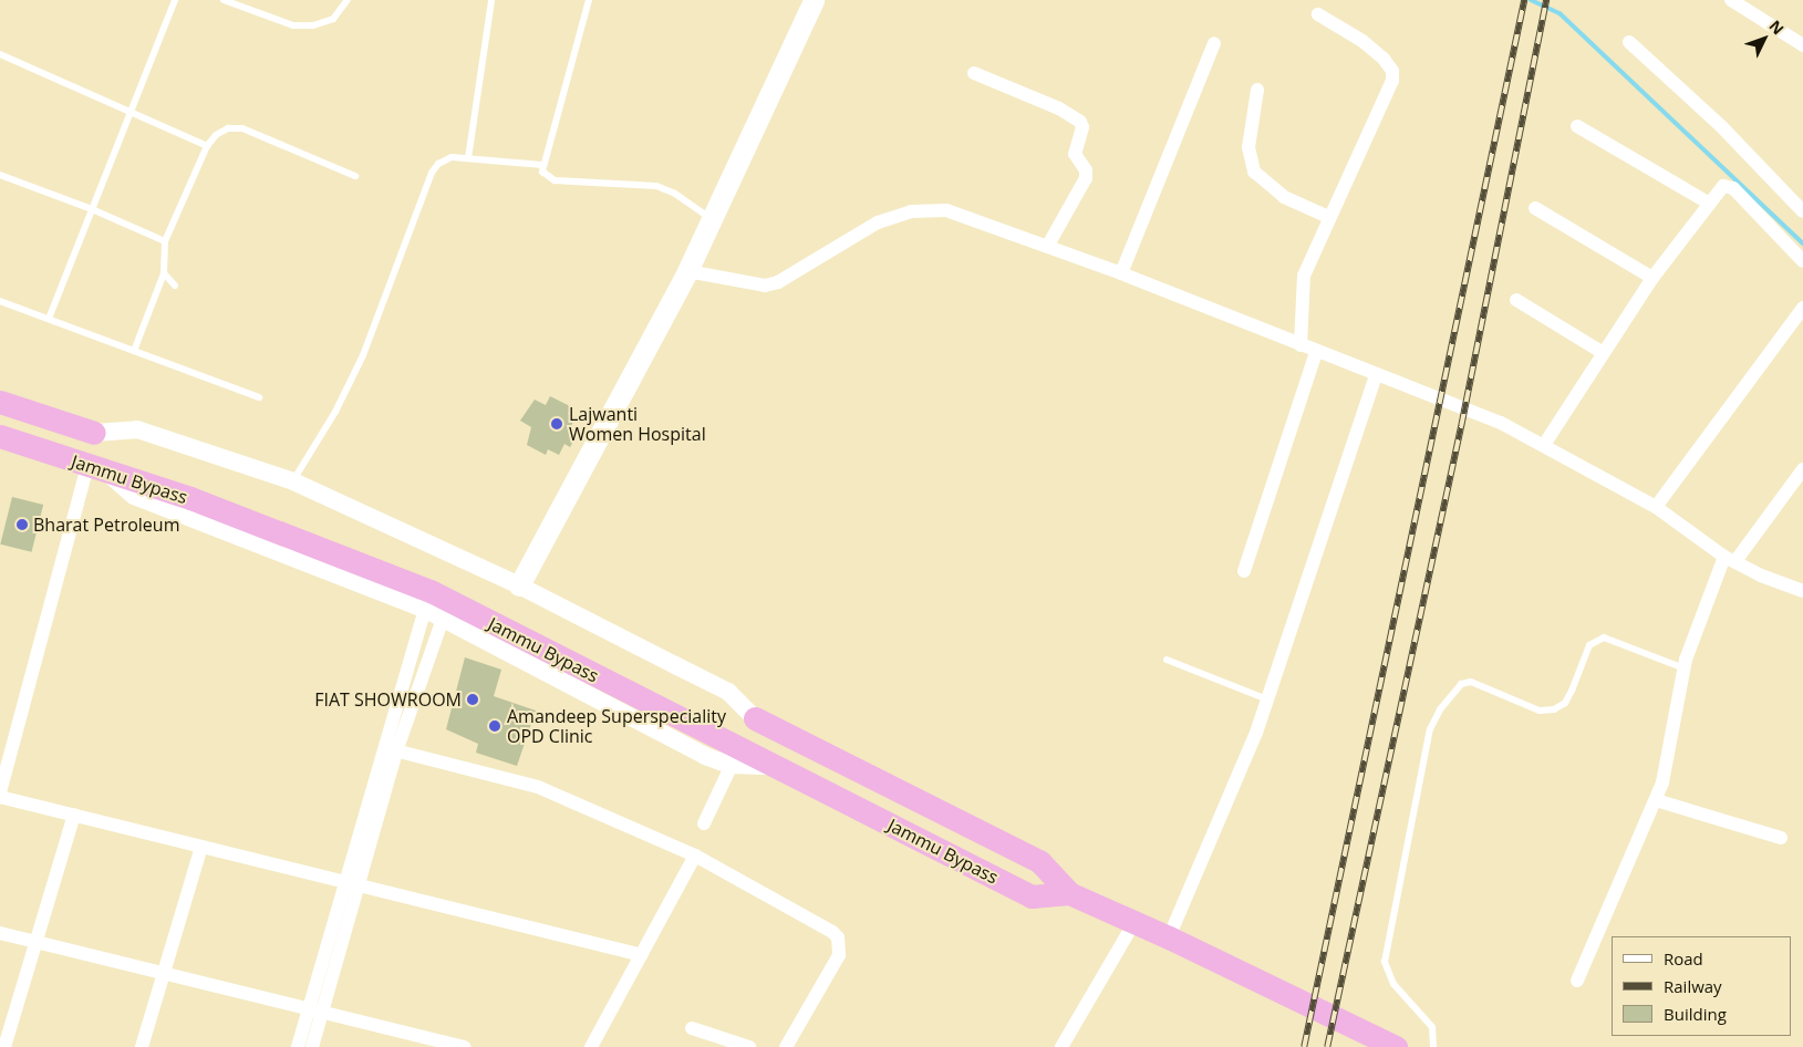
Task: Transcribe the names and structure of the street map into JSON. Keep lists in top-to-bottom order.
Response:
{
  "streets": {
    "highway": ["Jammu Bypass"]
  },
  "places": [
    "Lajwanti Women Hospital",
    "Bharat Petroleum",
    "FIAT SHOWROOM",
    "Amandeep Superspeciality OPD Clinic"
  ],
  "legend": ["Road", "Railway", "Building"],
  "north": "top right"
}
